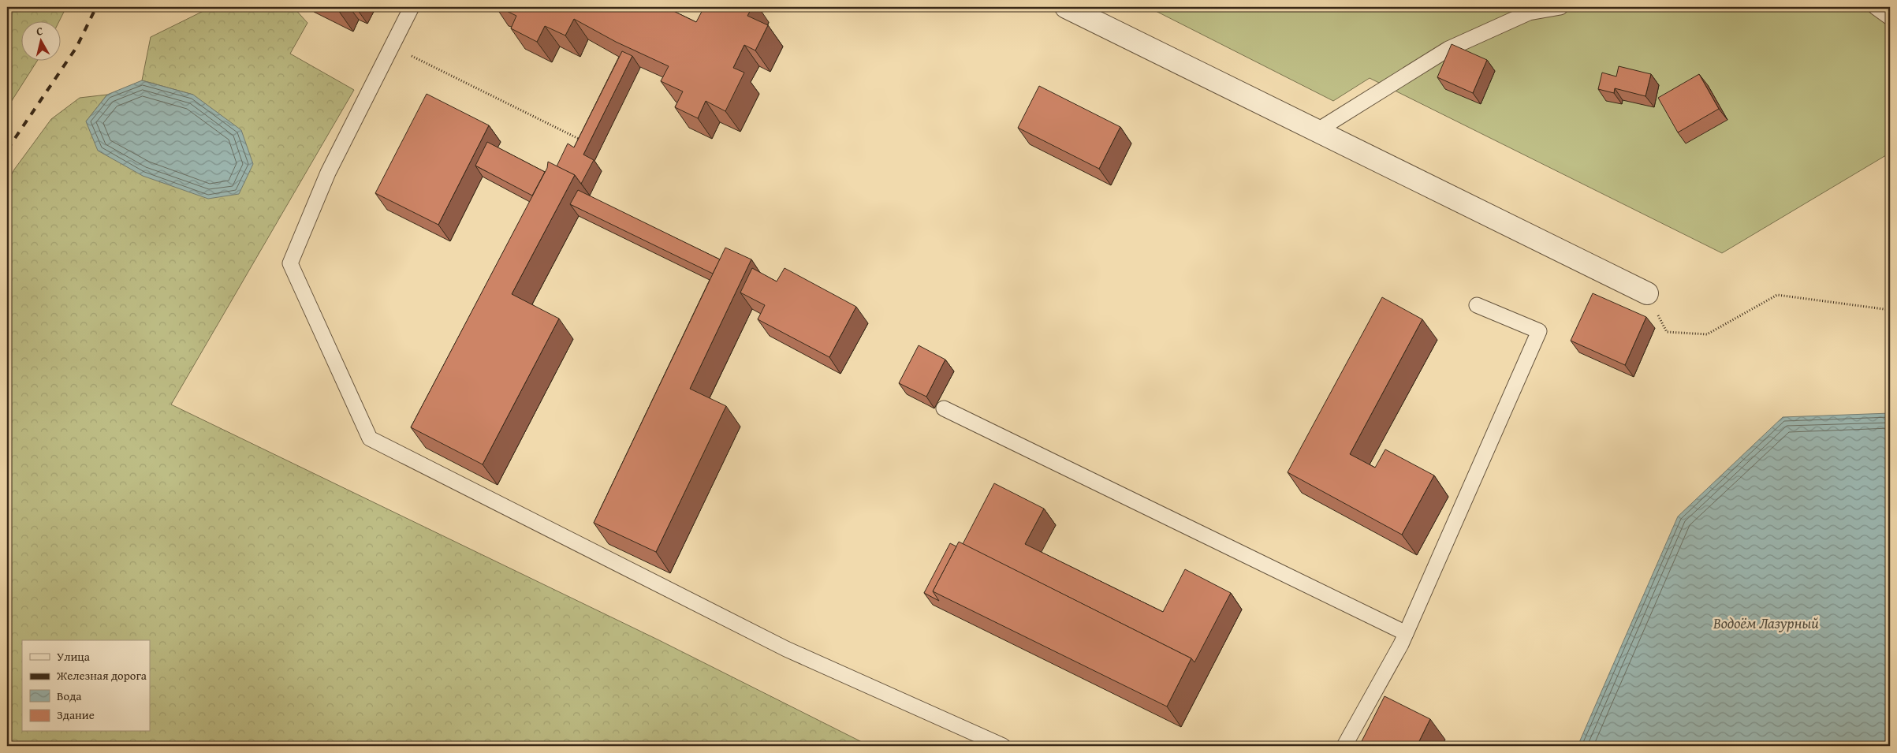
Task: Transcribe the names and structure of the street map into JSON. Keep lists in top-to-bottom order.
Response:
{
  "water": ["Водоём Лазурный"],
  "legend": [
    "Улица",
    "Железная дорога",
    "Вода",
    "Здание"
  ],
  "north": "top"
}
